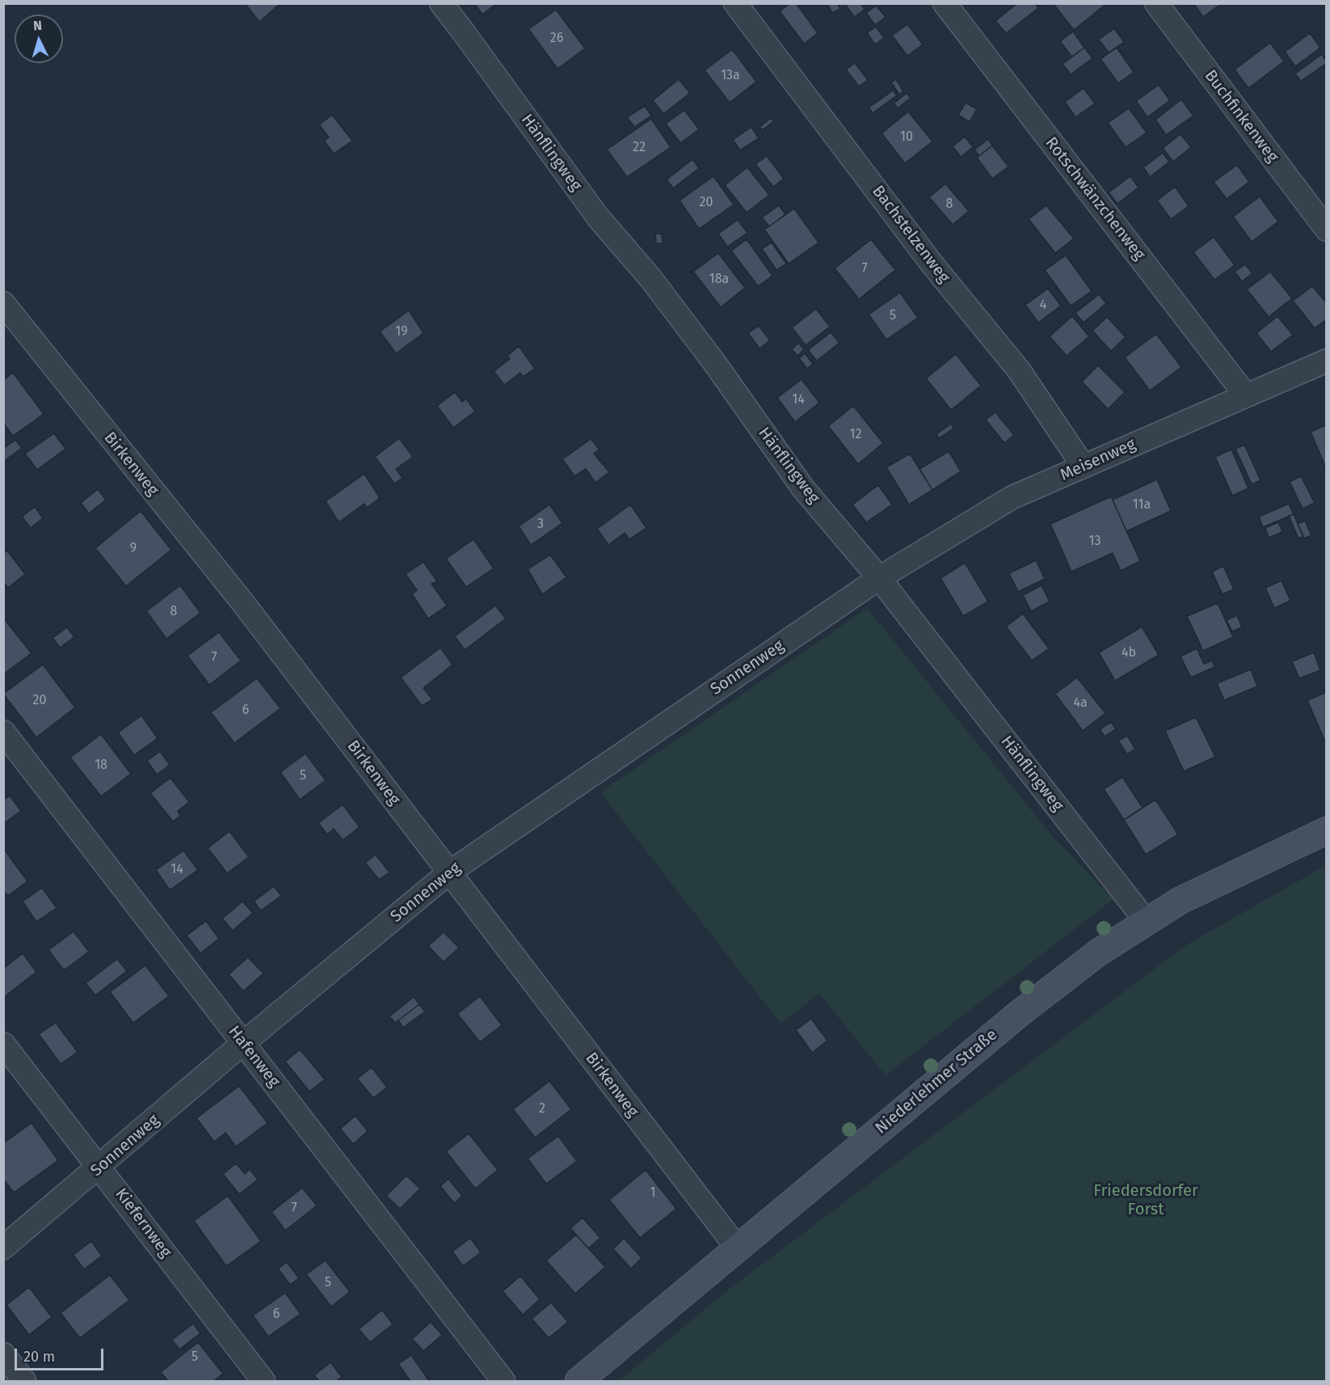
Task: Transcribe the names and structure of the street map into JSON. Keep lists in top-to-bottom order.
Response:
{
  "streets": {
    "main road": ["Niederlehmer Straße"],
    "street": [
      "Buchfinkenweg",
      "Hänflingweg",
      "Rotschwänzchenweg",
      "Bachstelzenweg",
      "Meisenweg",
      "Birkenweg",
      "Sonnenweg",
      "Hafenweg",
      "Kiefernweg"
    ]
  },
  "crossings": [
    ["Hänflingweg", "Meisenweg"],
    ["Hänflingweg", "Sonnenweg"],
    ["Hänflingweg", "Niederlehmer Straße"],
    ["Rotschwänzchenweg", "Meisenweg"],
    ["Bachstelzenweg", "Meisenweg"],
    ["Meisenweg", "Sonnenweg"],
    ["Birkenweg", "Sonnenweg"],
    ["Birkenweg", "Niederlehmer Straße"],
    ["Sonnenweg", "Hafenweg"],
    ["Sonnenweg", "Kiefernweg"]
  ],
  "parks": ["Friedersdorfer Forst"],
  "house_numbers": [
    "26",
    "13a",
    "10",
    "22",
    "20",
    "8",
    "7",
    "18a",
    "4",
    "5",
    "19",
    "14",
    "12",
    "11a",
    "3",
    "13",
    "9",
    "8",
    "4b",
    "7",
    "20",
    "4a",
    "6",
    "18",
    "5",
    "14",
    "2",
    "1",
    "7",
    "5",
    "6",
    "5"
  ],
  "scale_bar": "20 m",
  "north": "top"
}
